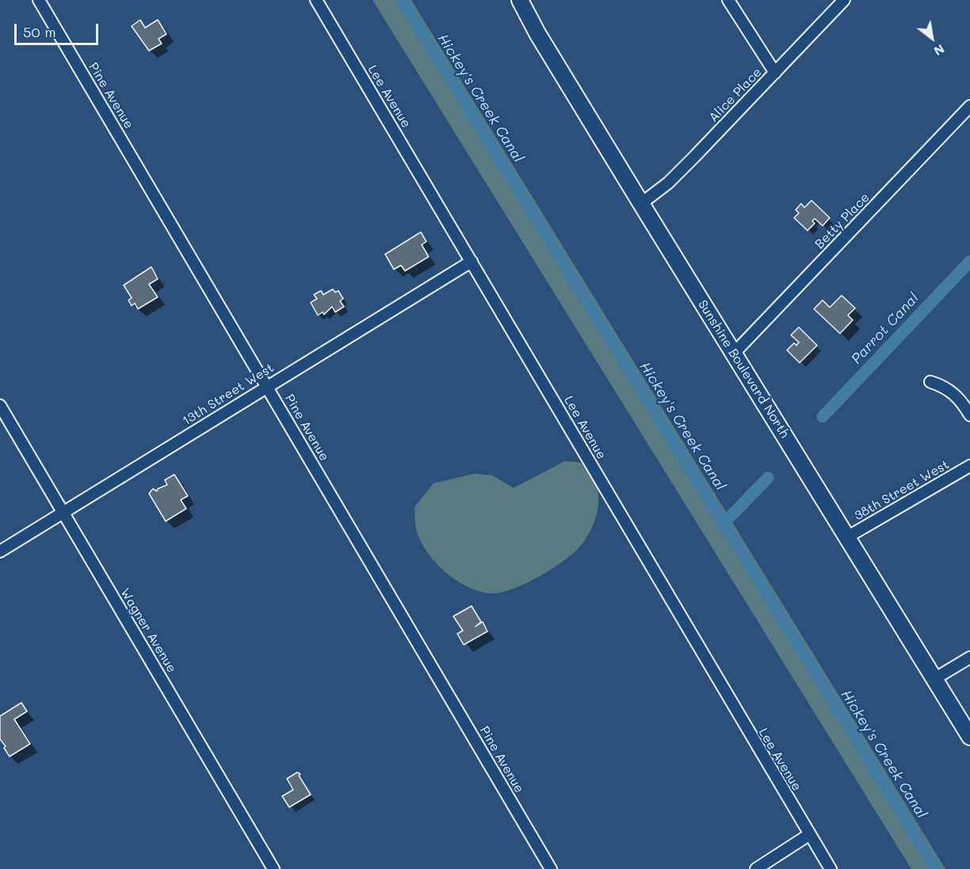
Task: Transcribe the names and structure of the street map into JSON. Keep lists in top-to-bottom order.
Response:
{
  "streets": {
    "street": [
      "Alice Place",
      "Pine Avenue",
      "Lee Avenue",
      "Betty Place",
      "Sunshine Boulevard North",
      "13th Street West",
      "38th Street West",
      "Wagner Avenue"
    ]
  },
  "crossings": [
    ["Alice Place", "Sunshine Boulevard North"],
    ["Pine Avenue", "13th Street West"],
    ["Lee Avenue", "13th Street West"],
    ["Betty Place", "Sunshine Boulevard North"],
    ["Sunshine Boulevard North", "38th Street West"],
    ["13th Street West", "Wagner Avenue"]
  ],
  "water": ["Hickey's Creek Canal", "Parrot Canal"],
  "scale_bar": "50 m",
  "north": "bottom right"
}
